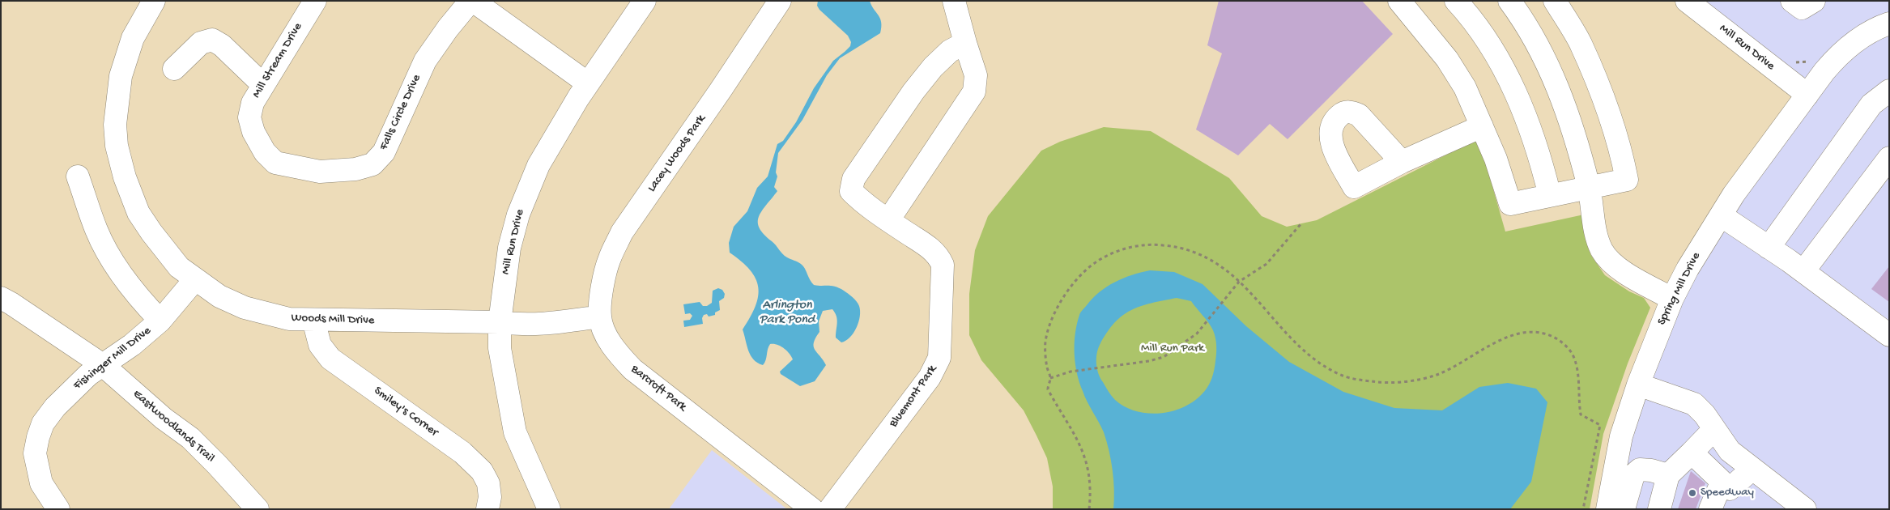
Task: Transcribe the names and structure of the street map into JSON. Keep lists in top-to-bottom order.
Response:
{
  "streets": {
    "street": [
      "Mill Run Drive",
      "Mill Stream Drive",
      "Falls Circle Drive",
      "Lacey Woods Park",
      "Spring Mill Drive",
      "Woods Mill Drive",
      "Fishinger Mill Drive",
      "Barcroft Park",
      "Bluemont Park",
      "Smiley's Corner",
      "Eastwoodlands Trail"
    ]
  },
  "crossings": [
    ["Mill Run Drive", "Falls Circle Drive"],
    ["Mill Run Drive", "Spring Mill Drive"],
    ["Mill Run Drive", "Woods Mill Drive"],
    ["Mill Stream Drive", "Falls Circle Drive"],
    ["Lacey Woods Park", "Barcroft Park"],
    ["Woods Mill Drive", "Fishinger Mill Drive"],
    ["Woods Mill Drive", "Smiley's Corner"],
    ["Fishinger Mill Drive", "Eastwoodlands Trail"]
  ],
  "water": ["Arlington Park Pond"],
  "parks": ["Mill Run Park"],
  "places": ["Speedway"]
}
